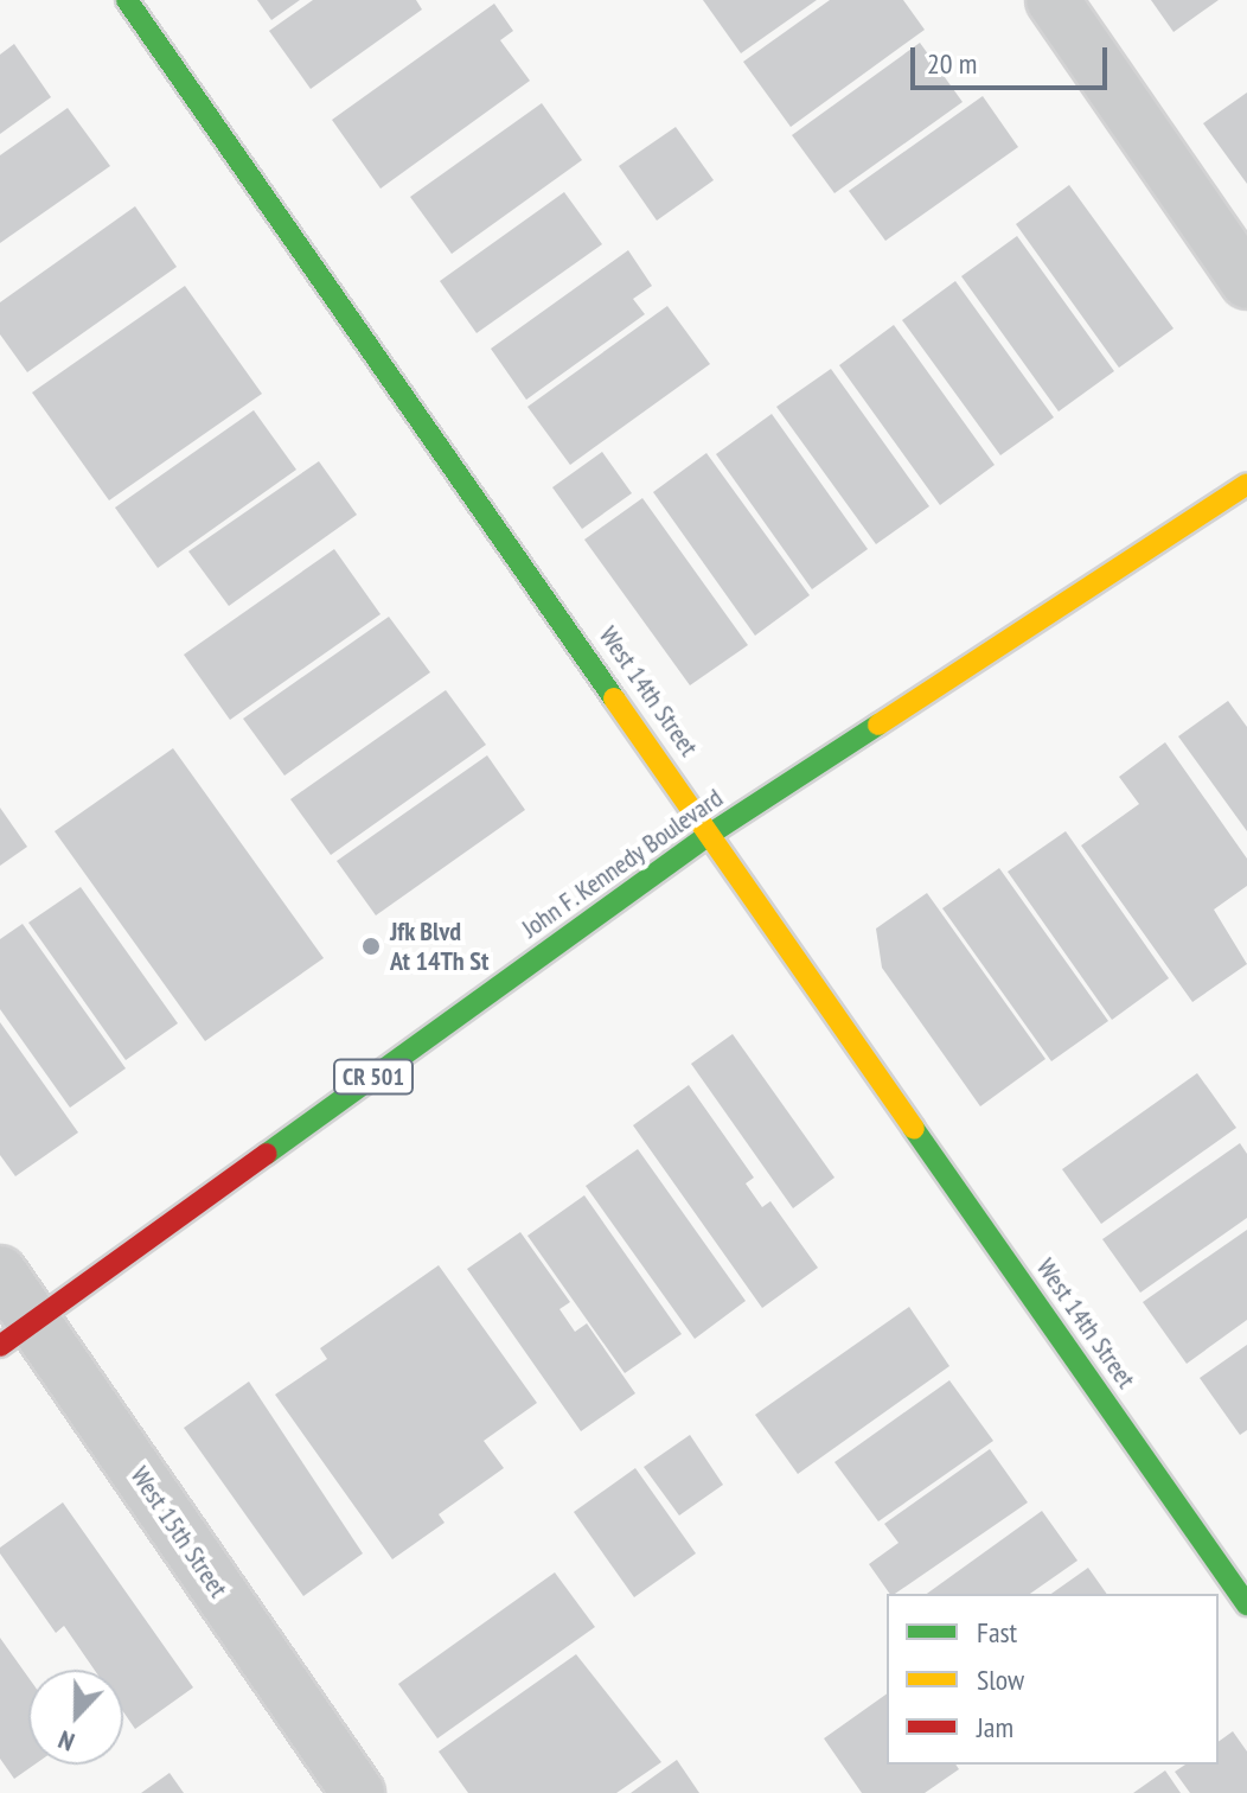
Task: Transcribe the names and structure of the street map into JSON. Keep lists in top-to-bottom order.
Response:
{
  "streets": {
    "street": [
      "West 14th Street",
      "John F. Kennedy Boulevard",
      "CR 501",
      "West 15th Street"
    ]
  },
  "crossings": [
    ["West 14th Street", "John F. Kennedy Boulevard"],
    ["John F. Kennedy Boulevard", "West 15th Street"]
  ],
  "places": ["Jfk Blvd At 14Th St"],
  "legend": ["Fast", "Slow", "Jam"],
  "scale_bar": "20 m",
  "north": "bottom"
}
